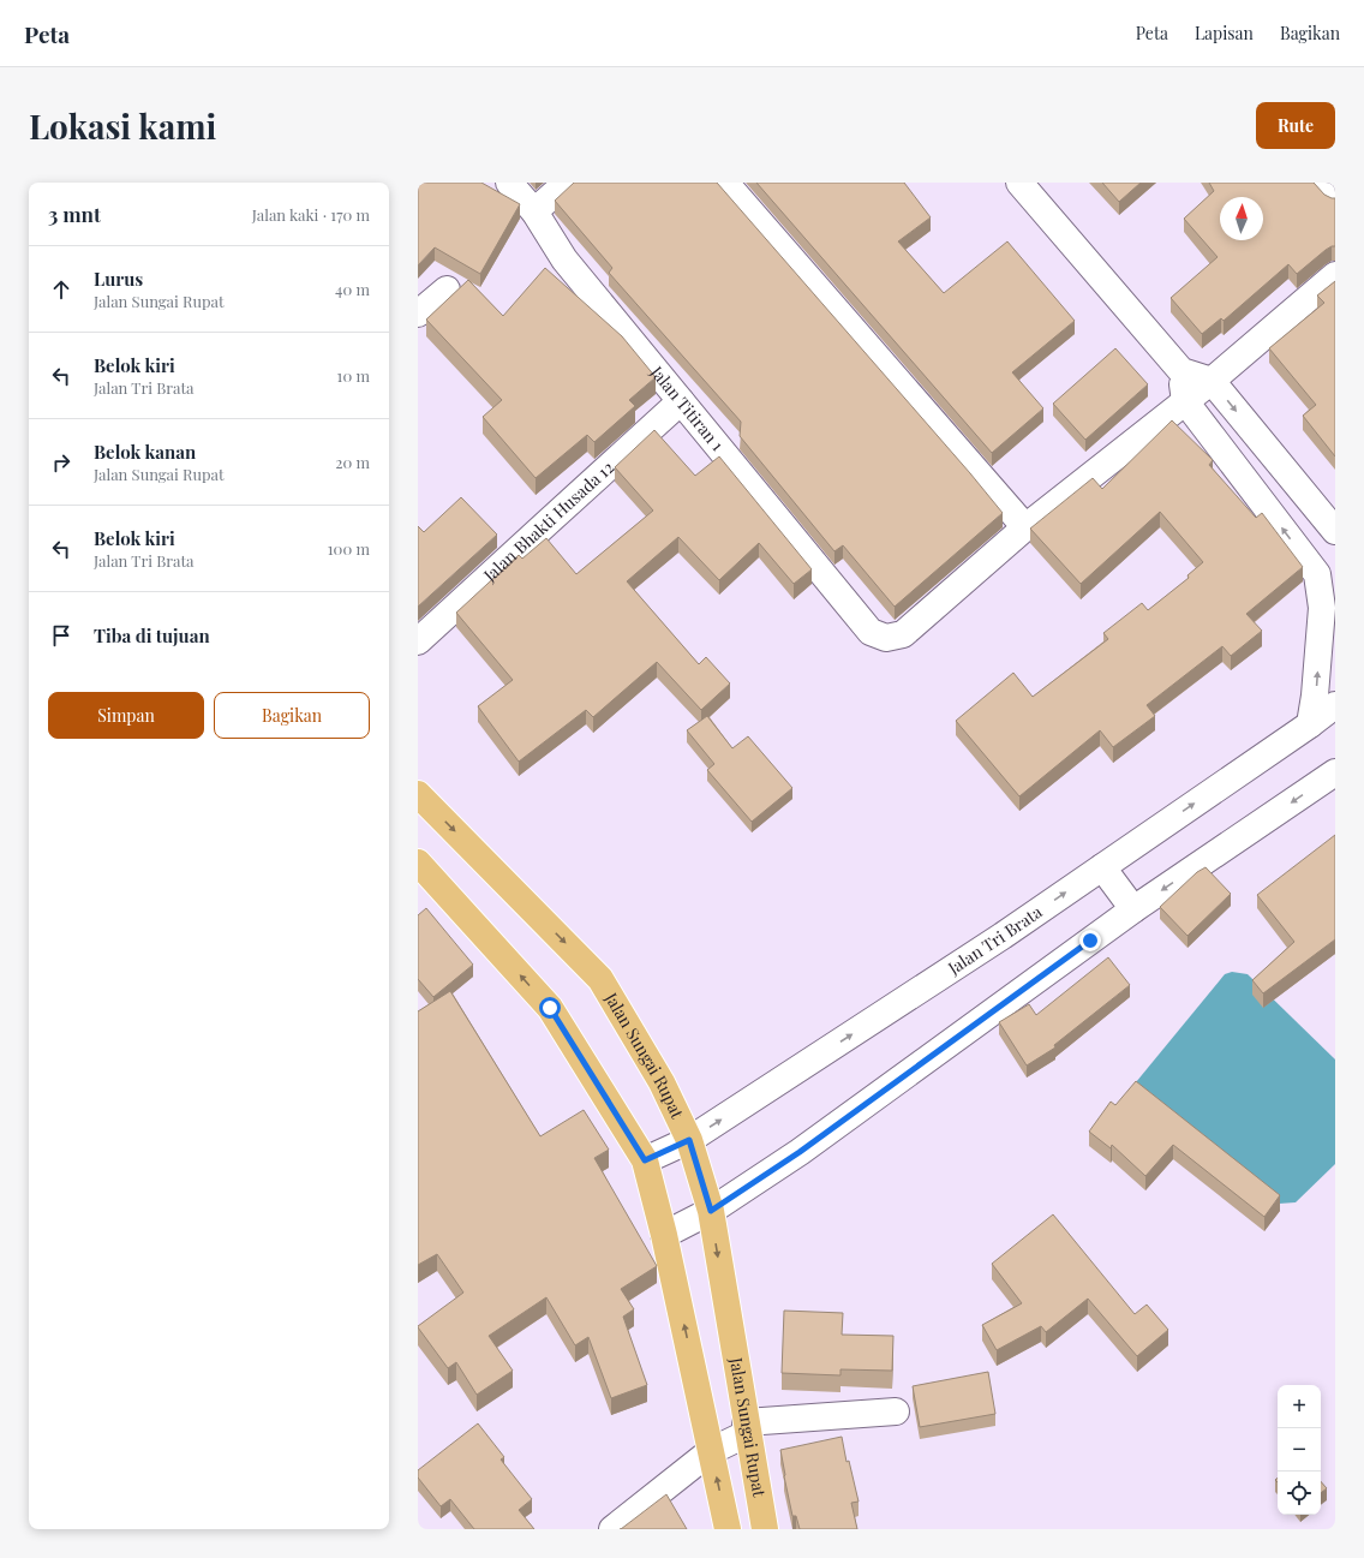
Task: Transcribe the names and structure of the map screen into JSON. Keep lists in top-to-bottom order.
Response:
{
  "streets": {
    "main road": ["Jalan Sungai Rupat"],
    "street": ["Jalan Titiran 1", "Jalan Bhakti Husada 12", "Jalan Tri Brata"]
  },
  "crossings": [
    ["Jalan Titiran 1", "Jalan Bhakti Husada 12"],
    ["Jalan Tri Brata", "Jalan Sungai Rupat"]
  ],
  "north": "top",
  "page": {
    "header": "Peta",
    "nav": ["Peta", "Lapisan", "Bagikan"],
    "buttons": [
      "Rute",
      ["Simpan", "Bagikan"]
    ],
    "title": "Lokasi kami",
    "heading": ["3 mnt", "Jalan kaki · 170 m"],
    "list": [
      ["Lurus", "Jalan Sungai Rupat", "40 m"],
      ["Belok kiri", "Jalan Tri Brata", "10 m"],
      ["Belok kanan", "Jalan Sungai Rupat", "20 m"],
      ["Belok kiri", "Jalan Tri Brata", "100 m"],
      "Tiba di tujuan"
    ],
    "map_buttons": ["+", "−"]
  }
}
